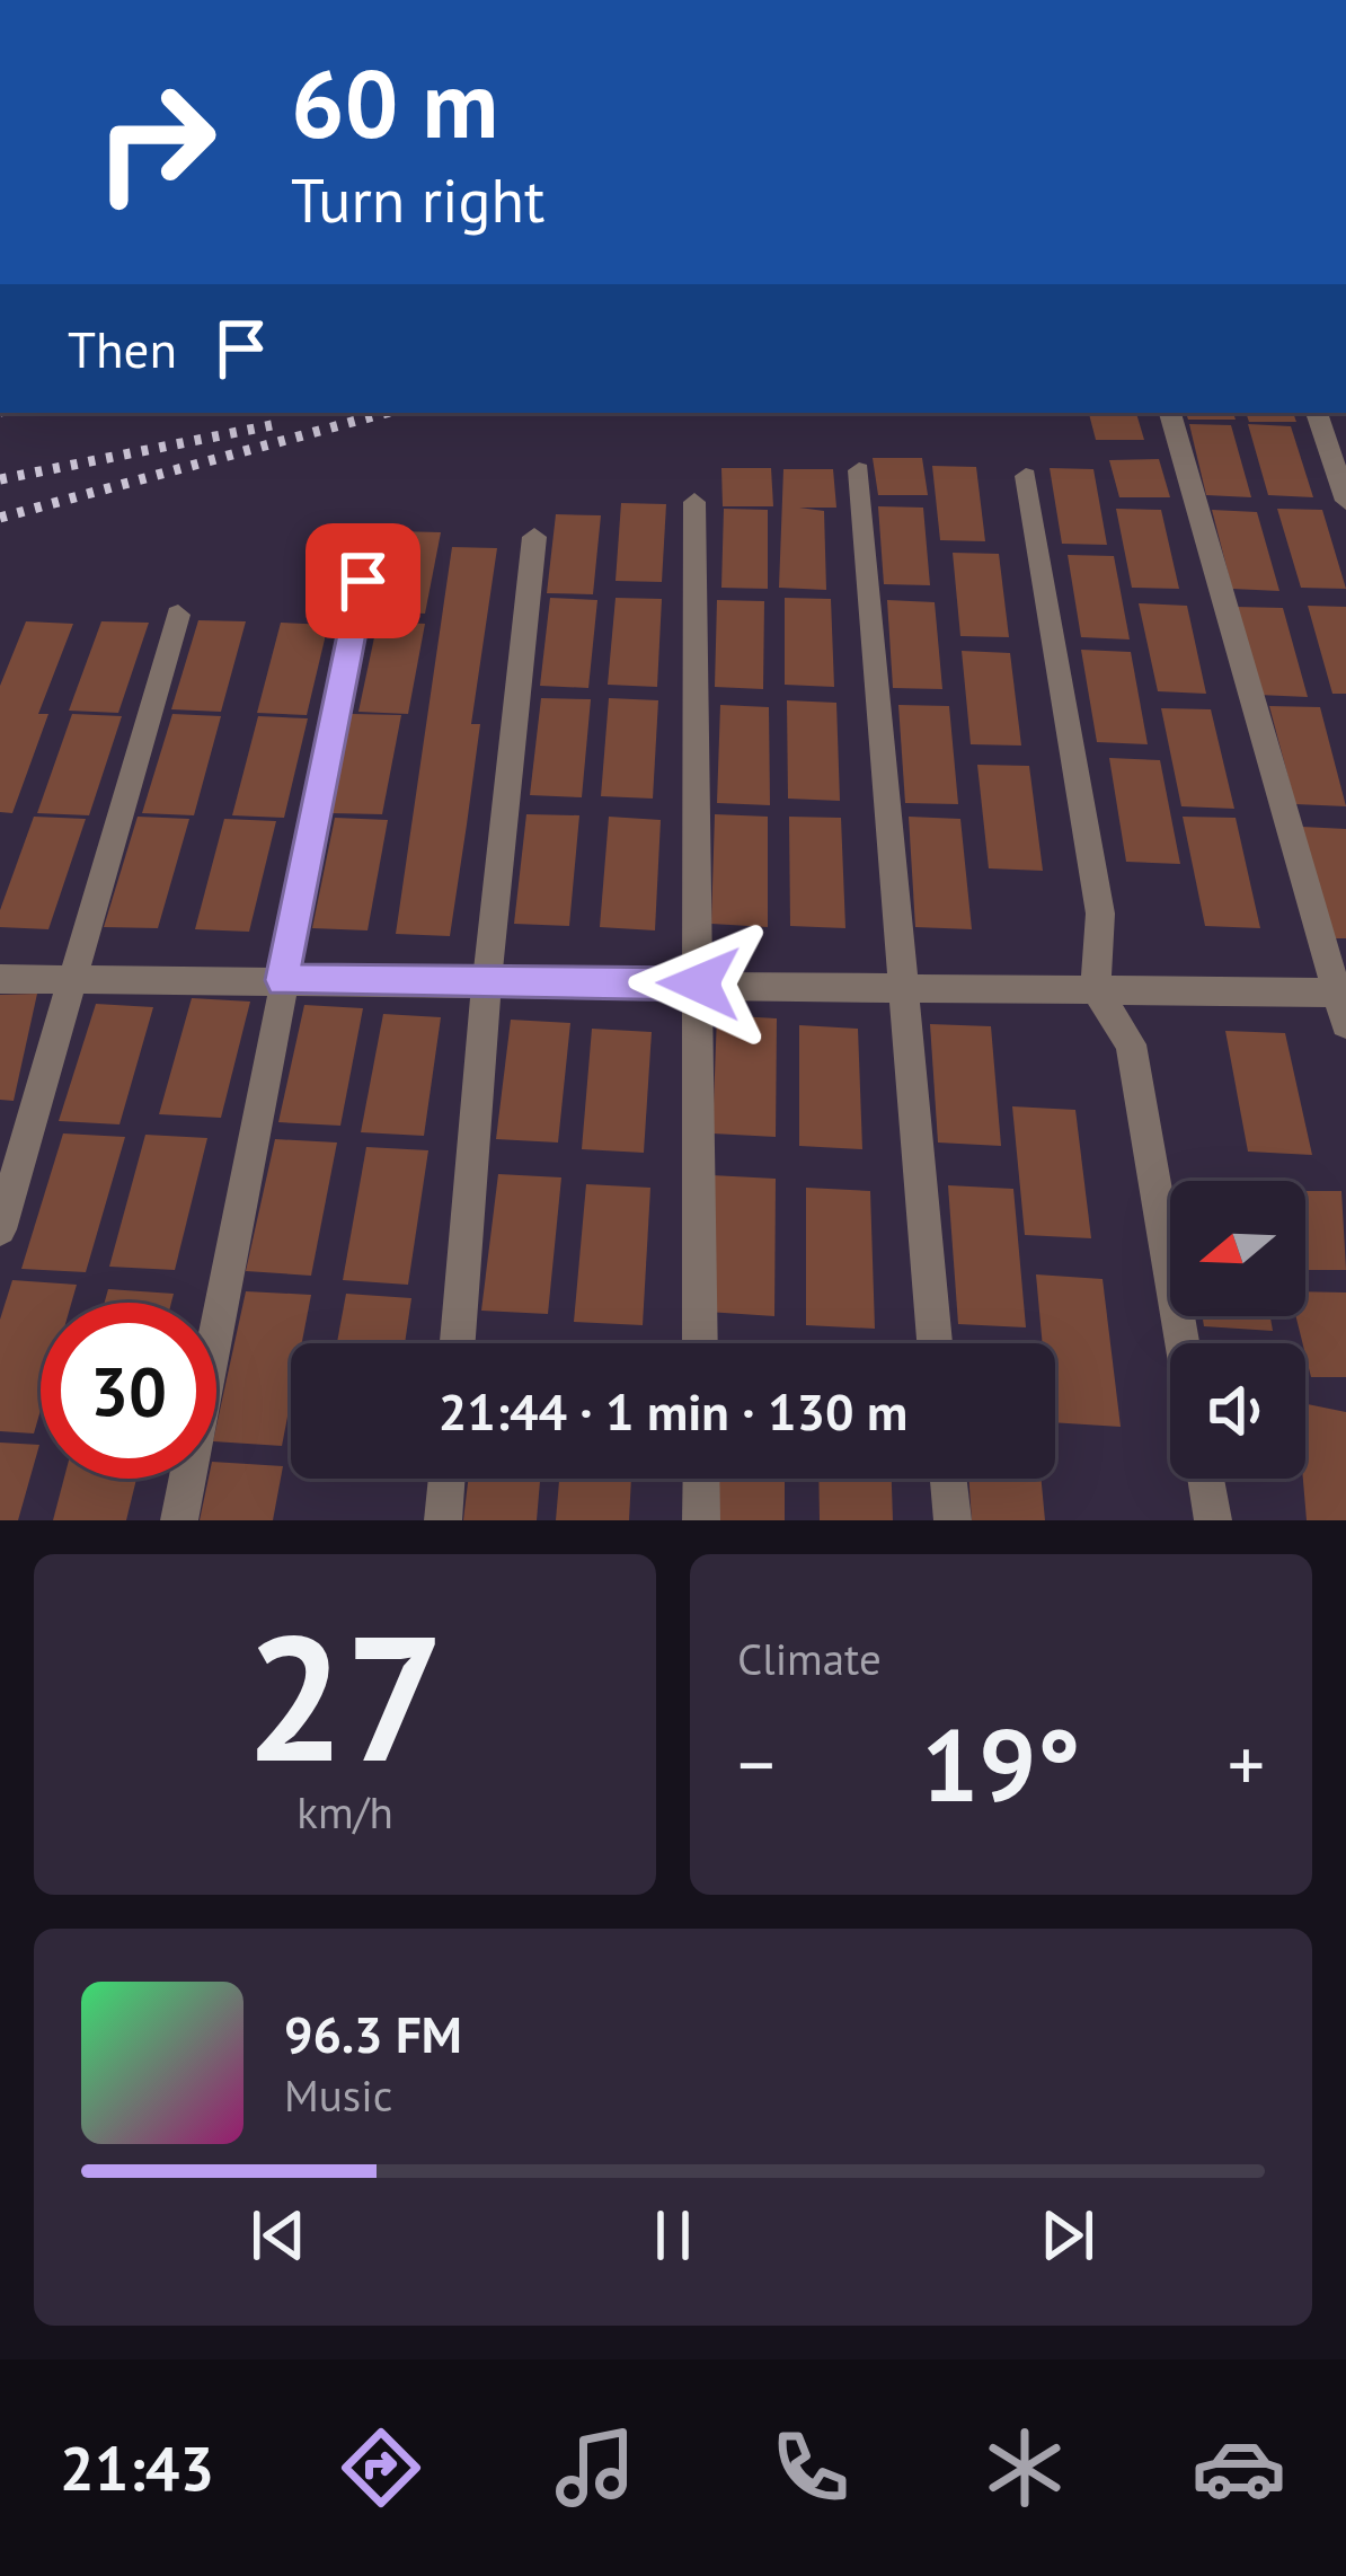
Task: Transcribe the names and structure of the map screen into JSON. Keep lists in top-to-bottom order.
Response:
{
  "north": "left",
  "page": {
    "turn": ["60 m", "Turn right"],
    "then": "Then",
    "limit": "30",
    "trip": "21:44 · 1 min · 130 m",
    "tile": [
      ["27", "km/h"],
      "Climate"
    ],
    "heat": ["−", "19°", "+"],
    "song": ["96.3 FM", "Music"],
    "tabs": "21:43"
  }
}
